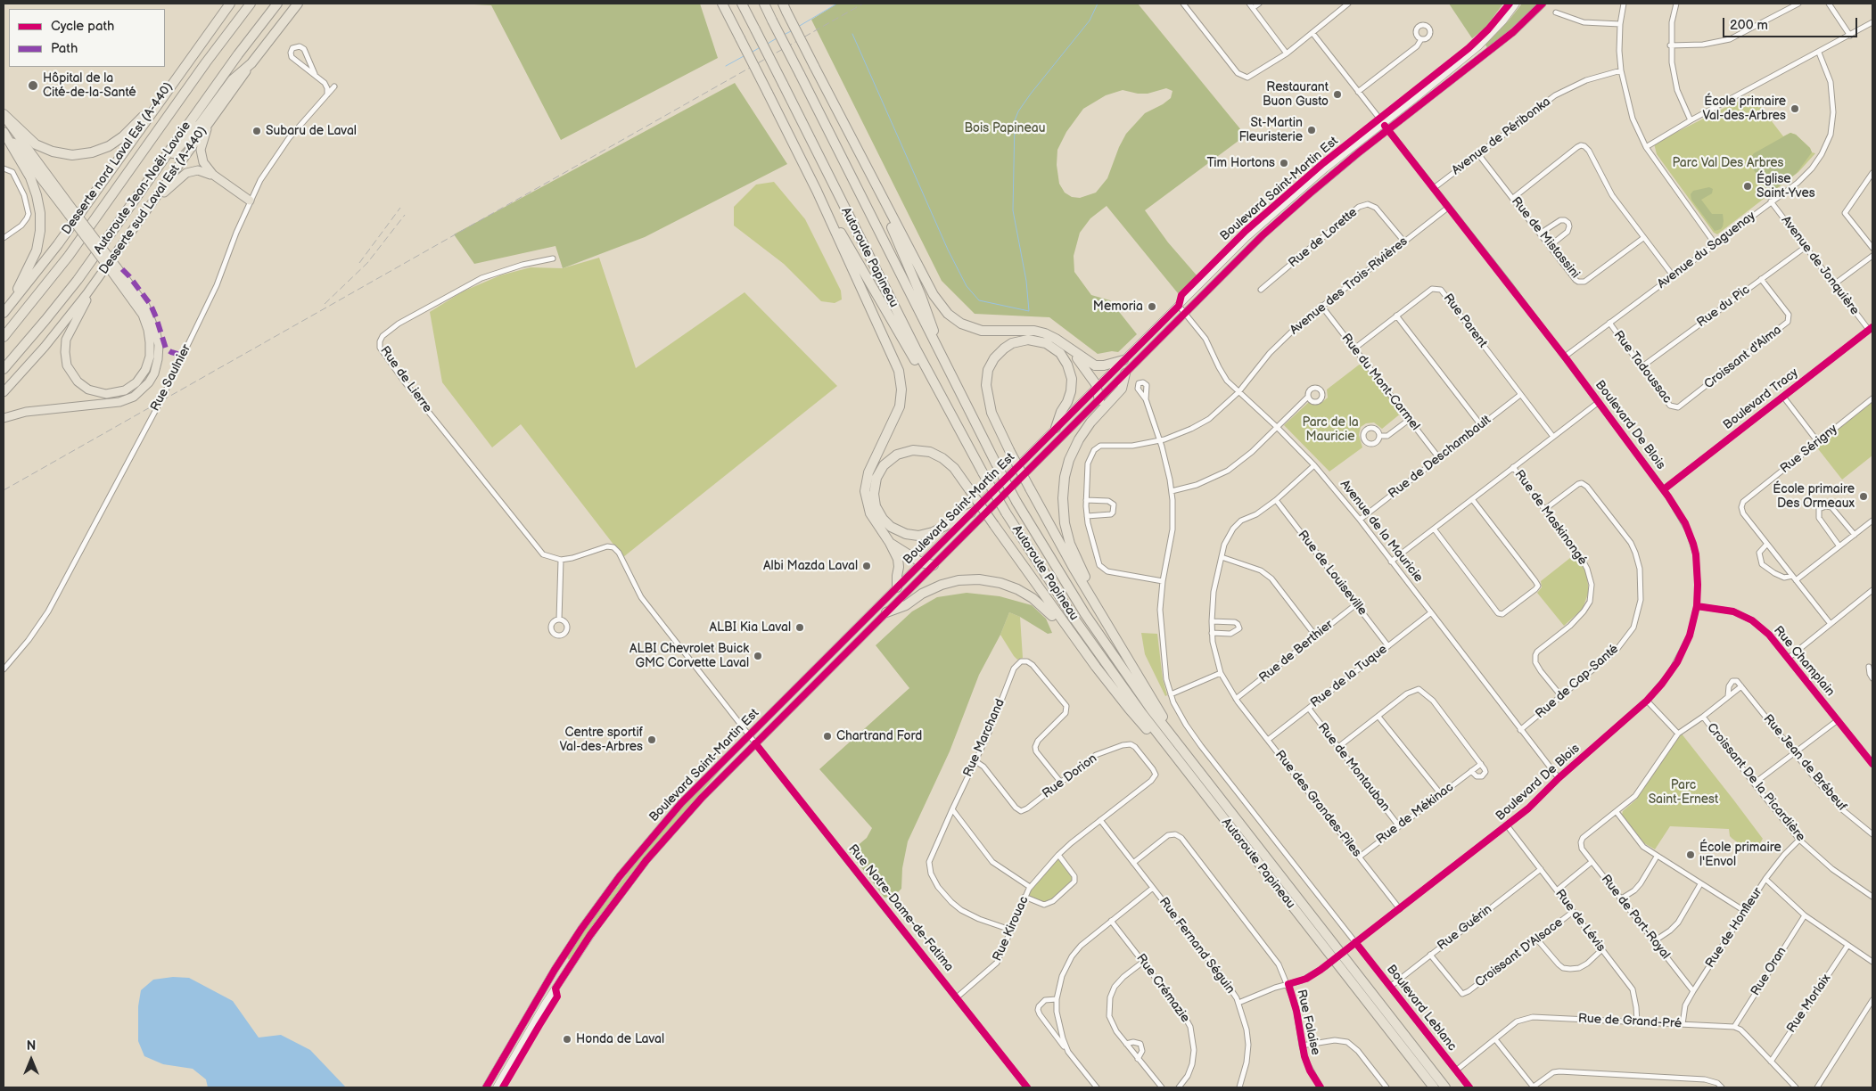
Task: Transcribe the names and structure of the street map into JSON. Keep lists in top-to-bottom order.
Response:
{
  "streets": {
    "highway": [
      "Desserte nord Laval Est (A-440)",
      "Autoroute Jean-Noël-Lavoie",
      "Desserte sud Laval Est (A-440)",
      "Autoroute Papineau"
    ],
    "main road": ["Boulevard Saint-Martin Est"],
    "street": [
      "Avenue de Péribonka",
      "Rue de Lorette",
      "Rue de Mistassini",
      "Avenue du Saguenay",
      "Avenue de Jonquière",
      "Avenue des Trois-Rivières",
      "Rue du Pic",
      "Rue Parent",
      "Croissant d'Alma",
      "Rue Tadoussac",
      "Rue Saulnier",
      "Rue de Lierre",
      "Rue du Mont-Carmel",
      "Boulevard Tracy",
      "Boulevard De Blois",
      "Rue Sérigny",
      "Rue de Deschambault",
      "Rue de Maskinongé",
      "Avenue de la Mauricie",
      "Rue de Louiseville",
      "Rue de Berthier",
      "Rue Champlain",
      "Rue de la Tuque",
      "Rue de Cap-Santé",
      "Rue Marchand",
      "Rue Jean de Brébeuf",
      "Rue de Montauban",
      "Rue Dorion",
      "Croissant De la Picardière",
      "Rue des Grandes-Piles",
      "Rue de Mékinac",
      "Rue Notre-Dame-de-Fatima",
      "Rue de Port-Royal",
      "Rue de Lévis",
      "Rue Guérin",
      "Rue de Honfleur",
      "Rue Kirouac",
      "Rue Fernand Séguin",
      "Croissant D'Alsace",
      "Rue Oran",
      "Rue Crémazie",
      "Rue Morlaix",
      "Boulevard Leblanc",
      "Rue de Grand-Pré",
      "Rue Falaise"
    ]
  },
  "crossings": [
    ["Avenue de Péribonka", "Rue de Mistassini"],
    ["Avenue de Péribonka", "Boulevard De Blois"],
    ["Boulevard Saint-Martin Est", "Boulevard De Blois"],
    ["Boulevard Saint-Martin Est", "Avenue de la Mauricie"],
    ["Boulevard Saint-Martin Est", "Rue Notre-Dame-de-Fatima"],
    ["Rue de Lorette", "Avenue des Trois-Rivières"],
    ["Avenue du Saguenay", "Avenue de Jonquière"],
    ["Avenue du Saguenay", "Rue Tadoussac"],
    ["Avenue du Saguenay", "Boulevard De Blois"],
    ["Avenue de Jonquière", "Rue du Pic"],
    ["Avenue de Jonquière", "Boulevard Tracy"],
    ["Avenue des Trois-Rivières", "Rue du Mont-Carmel"],
    ["Avenue des Trois-Rivières", "Boulevard De Blois"],
    ["Avenue des Trois-Rivières", "Avenue de la Mauricie"],
    ["Avenue des Trois-Rivières", "Boulevard Leblanc"],
    ["Rue du Pic", "Croissant d'Alma"],
    ["Rue du Pic", "Rue Tadoussac"],
    ["Rue Parent", "Rue du Mont-Carmel"],
    ["Rue Parent", "Rue de Deschambault"],
    ["Croissant d'Alma", "Rue Tadoussac"],
    ["Rue de Lierre", "Rue Notre-Dame-de-Fatima"],
    ["Rue du Mont-Carmel", "Rue de Deschambault"],
    ["Boulevard Tracy", "Boulevard De Blois"],
    ["Boulevard De Blois", "Avenue de la Mauricie"],
    ["Boulevard De Blois", "Rue Champlain"],
    ["Boulevard De Blois", "Rue des Grandes-Piles"],
    ["Boulevard De Blois", "Rue de Lévis"],
    ["Boulevard De Blois", "Rue Fernand Séguin"],
    ["Boulevard De Blois", "Boulevard Leblanc"],
    ["Boulevard De Blois", "Rue Falaise"],
    ["Rue de Deschambault", "Avenue de la Mauricie"],
    ["Rue de Maskinongé", "Rue de Cap-Santé"],
    ["Avenue de la Mauricie", "Rue de la Tuque"],
    ["Avenue de la Mauricie", "Rue de Cap-Santé"],
    ["Avenue de la Mauricie", "Rue des Grandes-Piles"],
    ["Rue de Louiseville", "Rue de Berthier"],
    ["Rue de Louiseville", "Rue de la Tuque"],
    ["Rue de Louiseville", "Rue des Grandes-Piles"],
    ["Rue de Berthier", "Rue des Grandes-Piles"],
    ["Rue de la Tuque", "Rue de Montauban"],
    ["Rue de la Tuque", "Rue des Grandes-Piles"],
    ["Rue Marchand", "Rue Dorion"],
    ["Rue Marchand", "Rue Kirouac"],
    ["Rue de Montauban", "Rue de Mékinac"],
    ["Rue Dorion", "Rue Kirouac"],
    ["Rue Dorion", "Rue Fernand Séguin"],
    ["Croissant De la Picardière", "Rue de Honfleur"],
    ["Rue des Grandes-Piles", "Rue de Mékinac"],
    ["Rue Notre-Dame-de-Fatima", "Rue Kirouac"],
    ["Rue de Port-Royal", "Rue de Honfleur"],
    ["Rue de Lévis", "Rue Guérin"],
    ["Rue de Lévis", "Croissant D'Alsace"],
    ["Rue de Lévis", "Rue de Grand-Pré"],
    ["Rue Guérin", "Croissant D'Alsace"],
    ["Rue Guérin", "Boulevard Leblanc"],
    ["Rue de Honfleur", "Rue de Grand-Pré"],
    ["Rue Kirouac", "Rue Fernand Séguin"],
    ["Rue Fernand Séguin", "Rue Falaise"],
    ["Rue Oran", "Rue de Grand-Pré"],
    ["Boulevard Leblanc", "Rue de Grand-Pré"]
  ],
  "parks": [
    "Bois Papineau",
    "Parc Val Des Arbres",
    "Parc de la Mauricie",
    "Parc Saint-Ernest"
  ],
  "places": [
    "Hôpital de la Cité-de-la-Santé",
    "Restaurant Buon Gusto",
    "École primaire Val-des-Arbres",
    "St-Martin Fleuristerie",
    "Subaru de Laval",
    "Tim Hortons",
    "Église Saint-Yves",
    "Memoria",
    "École primaire Des Ormeaux",
    "Albi Mazda Laval",
    "ALBI Kia Laval",
    "ALBI Chevrolet Buick GMC Corvette Laval",
    "Chartrand Ford",
    "Centre sportif Val-des-Arbres",
    "École primaire l'Envol",
    "Honda de Laval"
  ],
  "legend": ["Cycle path", "Path"],
  "scale_bar": "200 m",
  "north": "top"
}
